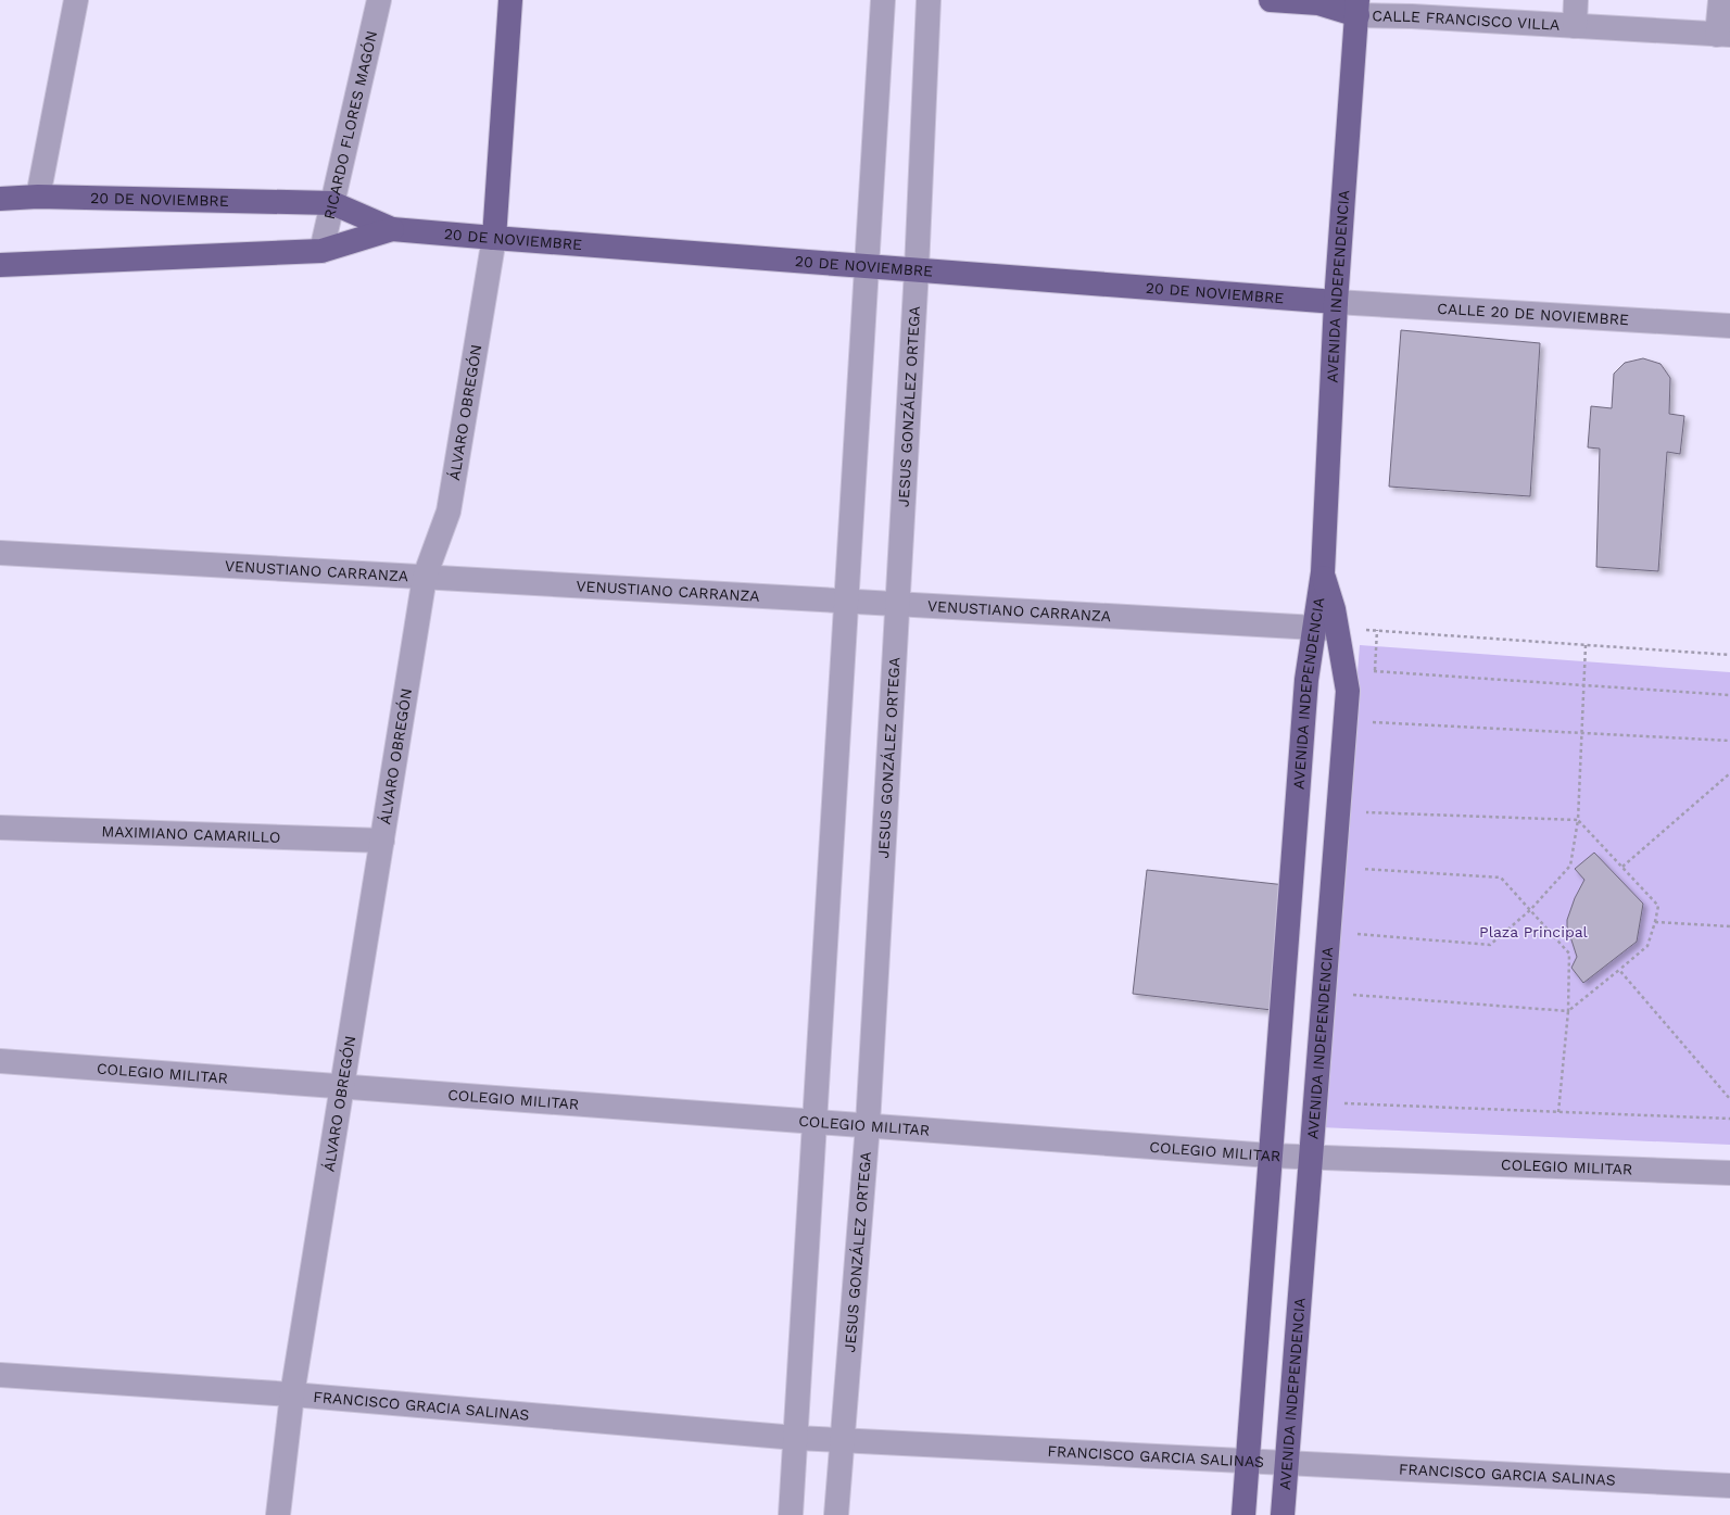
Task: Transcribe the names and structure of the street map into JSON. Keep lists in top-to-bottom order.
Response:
{
  "streets": {
    "main road": ["20 DE NOVIEMBRE", "AVENIDA INDEPENDENCIA", "ÁLVARO OBREGÓN"],
    "street": [
      "CALLE FRANCISCO VILLA",
      "RICARDO FLORES MAGÓN",
      "CALLE 20 DE NOVIEMBRE",
      "JESUS GONZÁLEZ ORTEGA",
      "VENUSTIANO CARRANZA",
      "MAXIMIANO CAMARILLO",
      "COLEGIO MILITAR",
      "FRANCISCO GRACIA SALINAS",
      "FRANCISCO GARCIA SALINAS"
    ]
  },
  "crossings": [
    ["CALLE FRANCISCO VILLA", "AVENIDA INDEPENDENCIA"],
    ["RICARDO FLORES MAGÓN", "20 DE NOVIEMBRE"],
    ["20 DE NOVIEMBRE", "AVENIDA INDEPENDENCIA"],
    ["20 DE NOVIEMBRE", "CALLE 20 DE NOVIEMBRE"],
    ["20 DE NOVIEMBRE", "JESUS GONZÁLEZ ORTEGA"],
    ["20 DE NOVIEMBRE", "ÁLVARO OBREGÓN"],
    ["AVENIDA INDEPENDENCIA", "CALLE 20 DE NOVIEMBRE"],
    ["AVENIDA INDEPENDENCIA", "VENUSTIANO CARRANZA"],
    ["AVENIDA INDEPENDENCIA", "COLEGIO MILITAR"],
    ["AVENIDA INDEPENDENCIA", "FRANCISCO GARCIA SALINAS"],
    ["JESUS GONZÁLEZ ORTEGA", "VENUSTIANO CARRANZA"],
    ["JESUS GONZÁLEZ ORTEGA", "COLEGIO MILITAR"],
    ["JESUS GONZÁLEZ ORTEGA", "FRANCISCO GRACIA SALINAS"],
    ["JESUS GONZÁLEZ ORTEGA", "FRANCISCO GARCIA SALINAS"],
    ["ÁLVARO OBREGÓN", "VENUSTIANO CARRANZA"],
    ["ÁLVARO OBREGÓN", "MAXIMIANO CAMARILLO"],
    ["ÁLVARO OBREGÓN", "COLEGIO MILITAR"],
    ["ÁLVARO OBREGÓN", "FRANCISCO GRACIA SALINAS"],
    ["FRANCISCO GRACIA SALINAS", "FRANCISCO GARCIA SALINAS"]
  ],
  "parks": ["Plaza Principal"]
}
